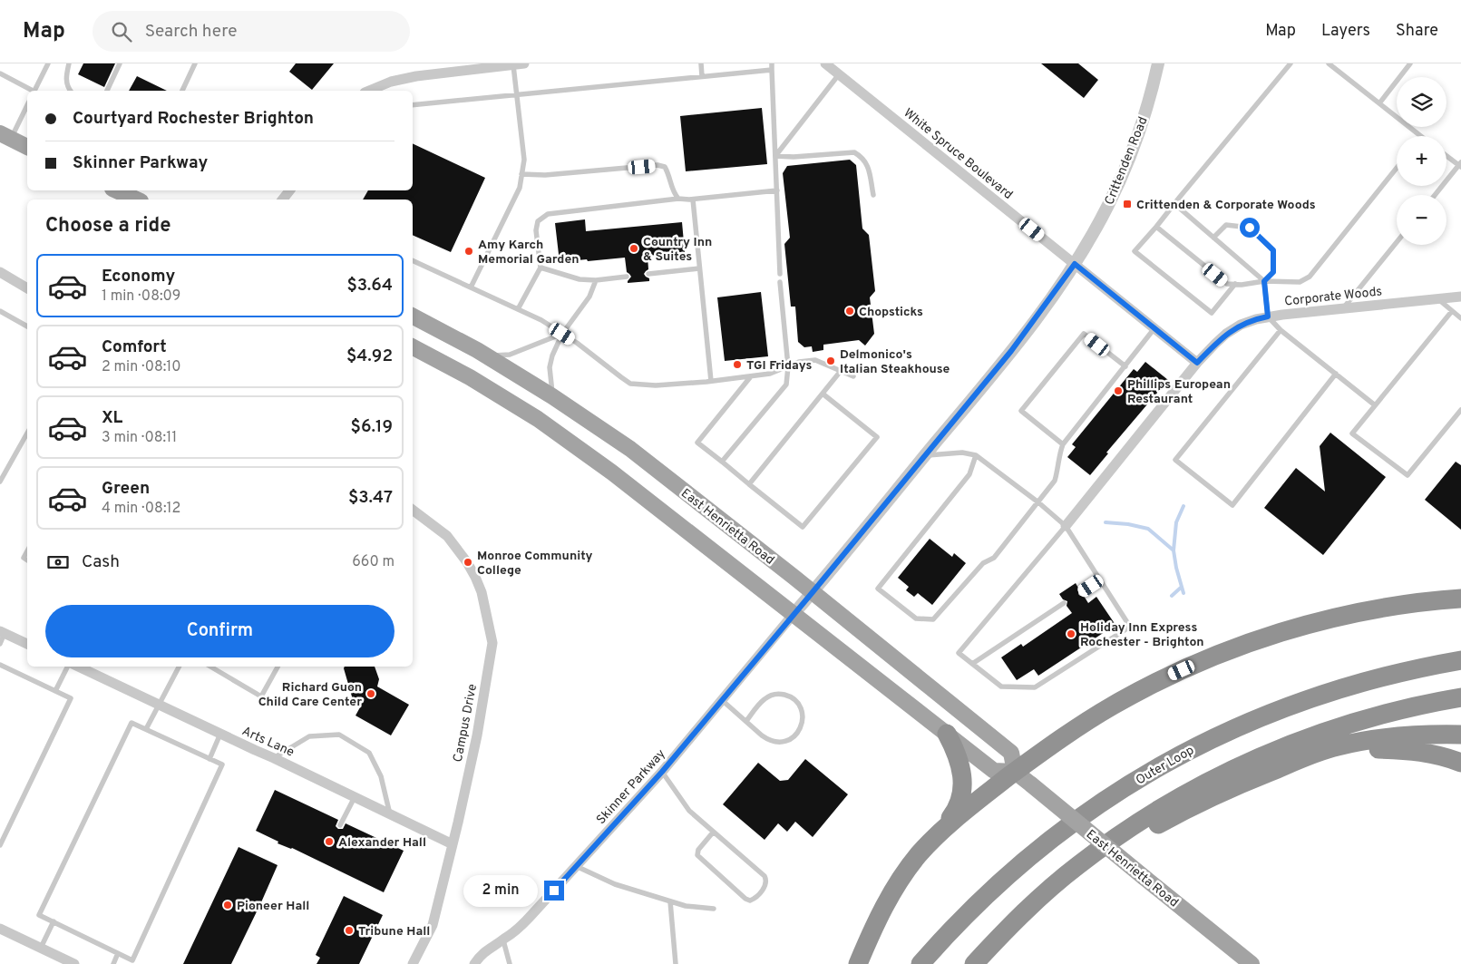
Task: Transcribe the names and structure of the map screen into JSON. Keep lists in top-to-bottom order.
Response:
{
  "streets": {
    "highway": ["Outer Loop"],
    "main road": ["East Henrietta Road"],
    "street": [
      "White Spruce Boulevard",
      "Crittenden Road",
      "Corporate Woods",
      "Campus Drive",
      "Arts Lane",
      "Skinner Parkway"
    ]
  },
  "crossings": [
    ["White Spruce Boulevard", "Crittenden Road"],
    ["Crittenden Road", "East Henrietta Road"],
    ["Crittenden Road", "Skinner Parkway"],
    ["Campus Drive", "Arts Lane"]
  ],
  "places": {
    "transit": ["Crittenden & Corporate Woods"],
    "other": [
      "Country Inn & Suites",
      "Amy Karch Memorial Garden",
      "Chopsticks",
      "Delmonico's Italian Steakhouse",
      "TGI Fridays",
      "Phillips European Restaurant",
      "Monroe Community College",
      "Holiday Inn Express Rochester - Brighton",
      "Richard Guon Child Care Center",
      "Alexander Hall",
      "Pioneer Hall",
      "Tribune Hall"
    ]
  },
  "page": {
    "header": "Map",
    "search": "Search here",
    "nav": ["Map", "Layers", "Share"],
    "map_buttons": ["+", "−"],
    "banner": ["Courtyard Rochester Brighton", "Skinner Parkway"],
    "heading": "Choose a ride",
    "list": [
      {
        "name": "Economy",
        "note": "1 min · 08:09",
        "value": "$3.64"
      },
      {
        "name": "Comfort",
        "note": "2 min · 08:10",
        "value": "$4.92"
      },
      {
        "name": "XL",
        "note": "3 min · 08:11",
        "value": "$6.19"
      },
      {
        "name": "Green",
        "note": "4 min · 08:12",
        "value": "$3.47"
      }
    ],
    "pay": ["Cash", "660 m"],
    "buttons": "Confirm",
    "bubble": "2 min"
  }
}
